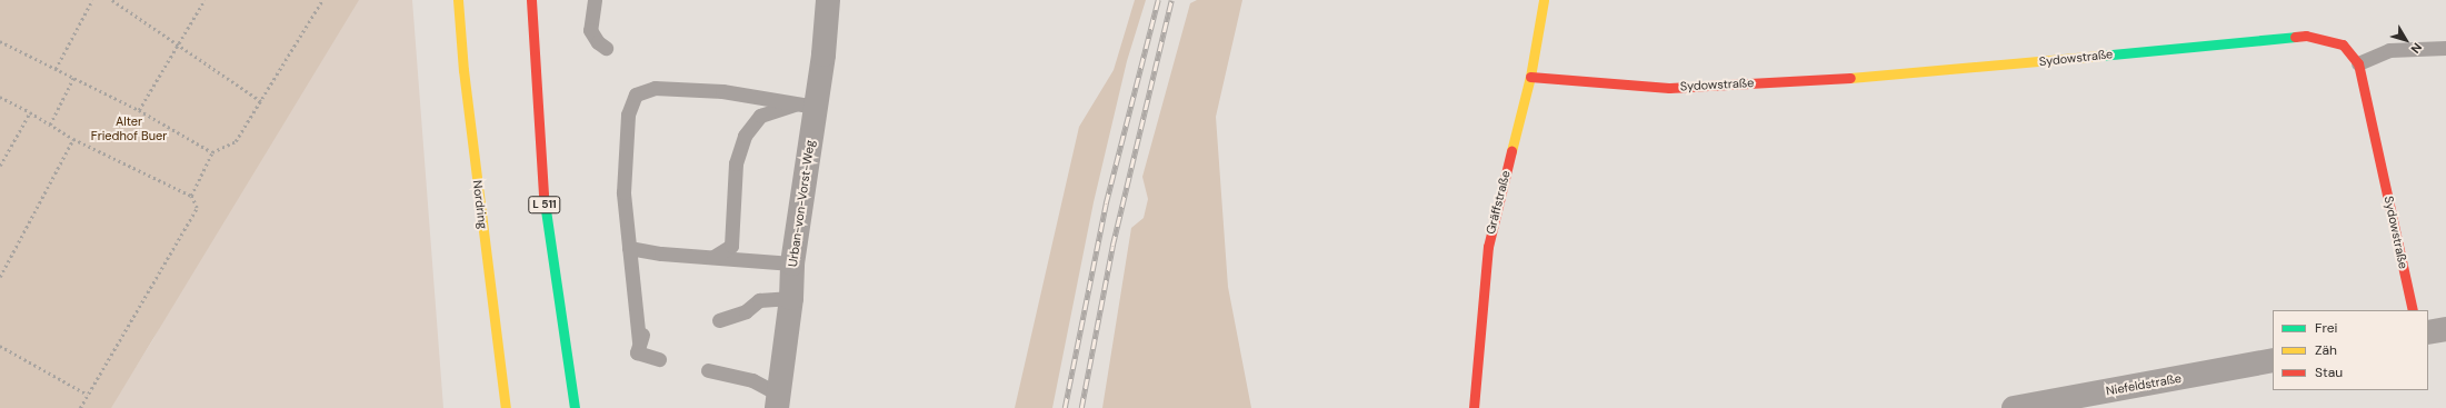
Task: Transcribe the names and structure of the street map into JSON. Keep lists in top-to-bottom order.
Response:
{
  "streets": {
    "street": [
      "Sydowstraße",
      "Gräffstraße",
      "Urban-von-Vorst-Weg",
      "Nordring",
      "L 511",
      "Niefeldstraße"
    ]
  },
  "crossings": [
    ["Sydowstraße", "Gräffstraße"]
  ],
  "parks": ["Alter Friedhof Buer"],
  "legend": ["Frei", "Zäh", "Stau"],
  "north": "bottom right"
}
